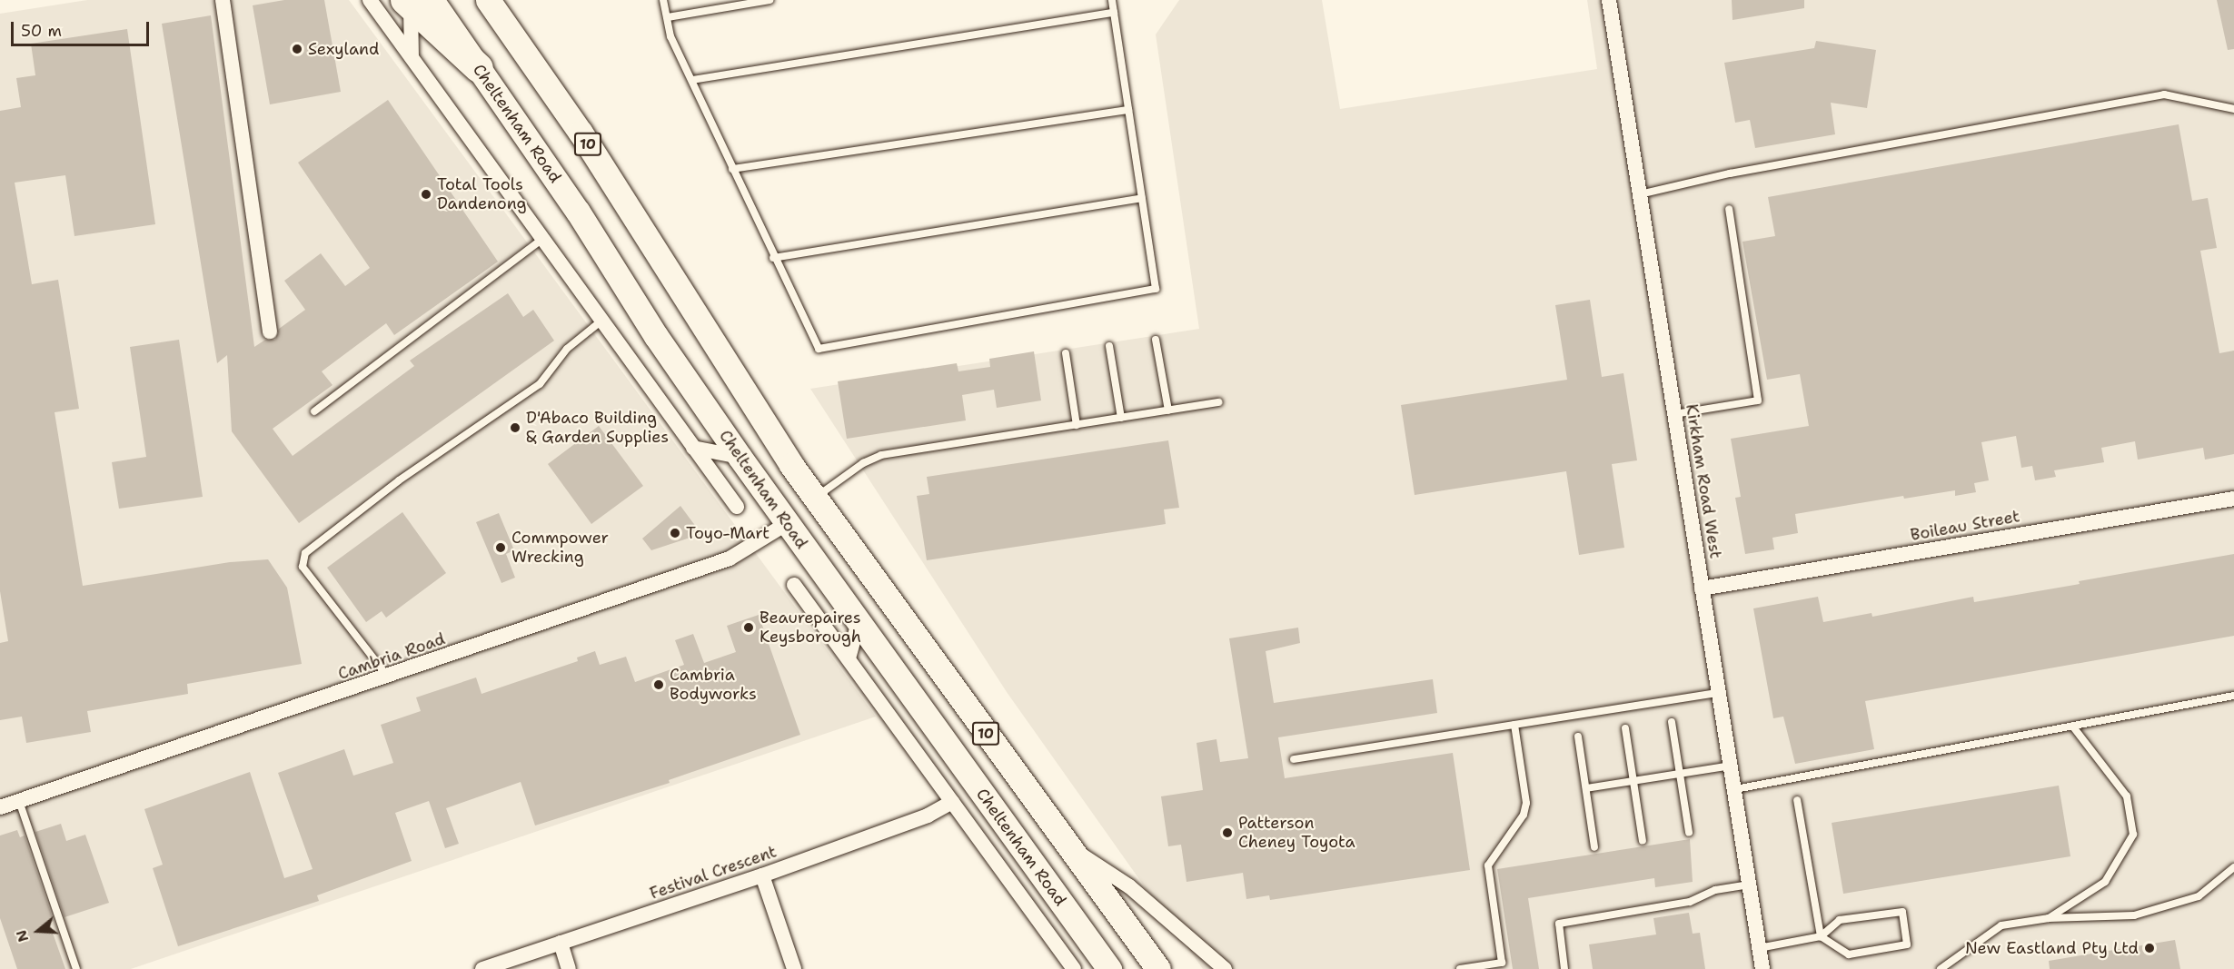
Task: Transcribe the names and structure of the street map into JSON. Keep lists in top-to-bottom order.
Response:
{
  "streets": {
    "main road": ["Cheltenham Road", "10"],
    "street": [
      "Kirkham Road West",
      "Boileau Street",
      "Cambria Road",
      "Festival Crescent"
    ]
  },
  "crossings": [
    ["Cheltenham Road", "Cambria Road"],
    ["Cheltenham Road", "Festival Crescent"],
    ["Kirkham Road West", "Boileau Street"]
  ],
  "places": [
    "Sexyland",
    "Total Tools Dandenong",
    "D'Abaco Building & Garden Supplies",
    "Toyo-Mart",
    "Commpower Wrecking",
    "Beaurepaires Keysborough",
    "Cambria Bodyworks",
    "Patterson Cheney Toyota",
    "New Eastland Pty Ltd"
  ],
  "scale_bar": "50 m",
  "north": "left"
}
